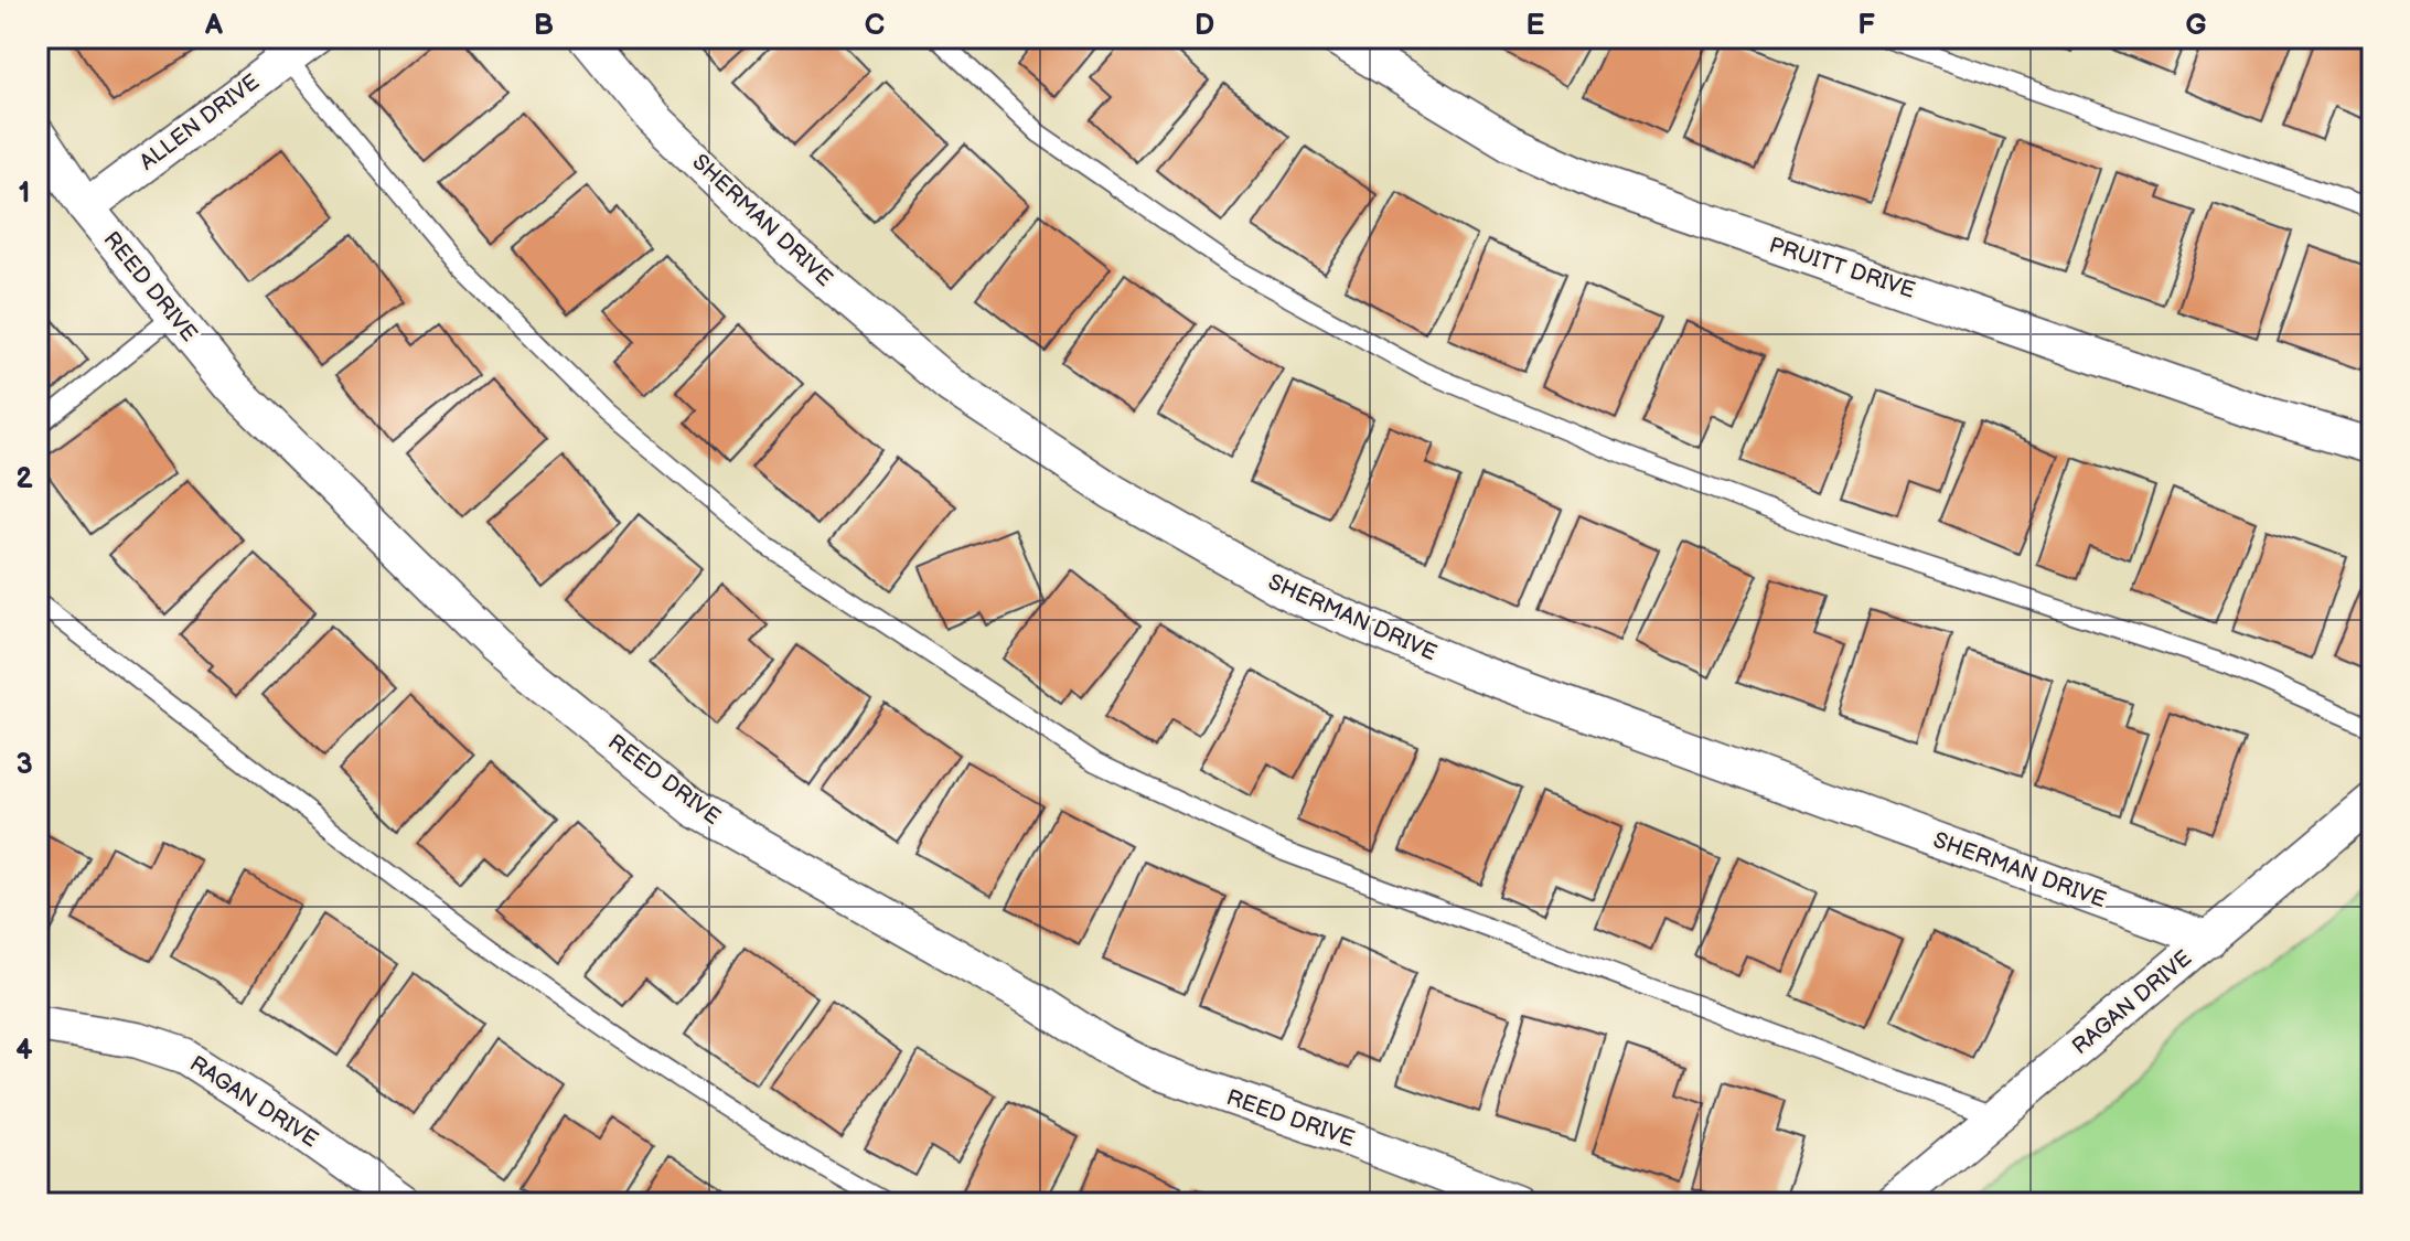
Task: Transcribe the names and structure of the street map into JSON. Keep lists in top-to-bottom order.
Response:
{
  "streets": {
    "street": [
      "ALLEN DRIVE",
      "SHERMAN DRIVE",
      "PRUITT DRIVE",
      "REED DRIVE",
      "RAGAN DRIVE"
    ]
  },
  "crossings": [
    ["ALLEN DRIVE", "REED DRIVE"],
    ["SHERMAN DRIVE", "RAGAN DRIVE"]
  ],
  "grid": {
    "columns": [
      "A",
      "B",
      "C",
      "D",
      "E",
      "F",
      "G"
    ],
    "rows": [
      "1",
      "2",
      "3",
      "4"
    ]
  }
}
